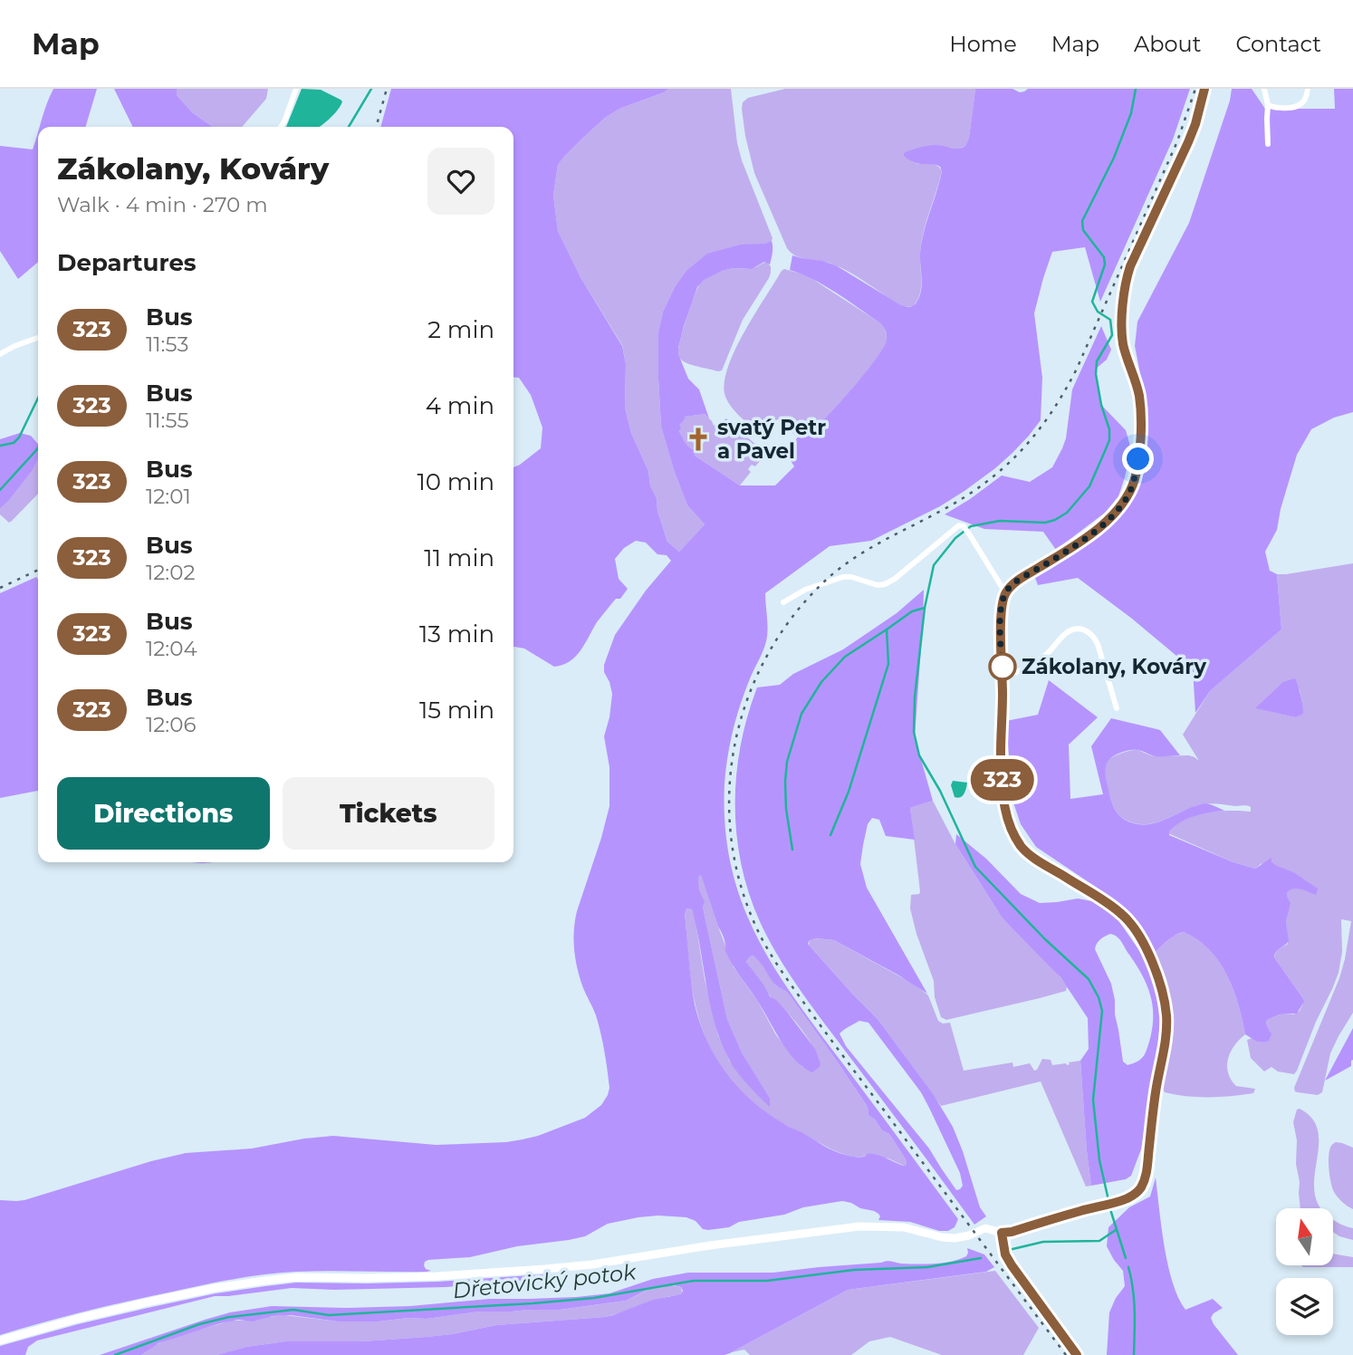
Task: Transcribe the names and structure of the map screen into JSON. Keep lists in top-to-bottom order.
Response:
{
  "water": ["Dřetovický potok"],
  "places": {
    "church": ["svatý Petr a Pavel"],
    "other": ["Zákolany, Kováry"]
  },
  "lines": ["bus line 323"],
  "north": "top",
  "page": {
    "header": "Map",
    "nav": [
      "Home",
      "Map",
      "About",
      "Contact"
    ],
    "on_map": "323",
    "heading": [
      ["Zákolany, Kováry", "Walk · 4 min · 270 m"],
      "Departures"
    ],
    "list": [
      {
        "mark": "323",
        "name": "Bus",
        "note": "11:53",
        "value": "2 min"
      },
      {
        "mark": "323",
        "name": "Bus",
        "note": "11:55",
        "value": "4 min"
      },
      {
        "mark": "323",
        "name": "Bus",
        "note": "12:01",
        "value": "10 min"
      },
      {
        "mark": "323",
        "name": "Bus",
        "note": "12:02",
        "value": "11 min"
      },
      {
        "mark": "323",
        "name": "Bus",
        "note": "12:04",
        "value": "13 min"
      },
      {
        "mark": "323",
        "name": "Bus",
        "note": "12:06",
        "value": "15 min"
      }
    ],
    "buttons": ["Directions", "Tickets"]
  }
}
